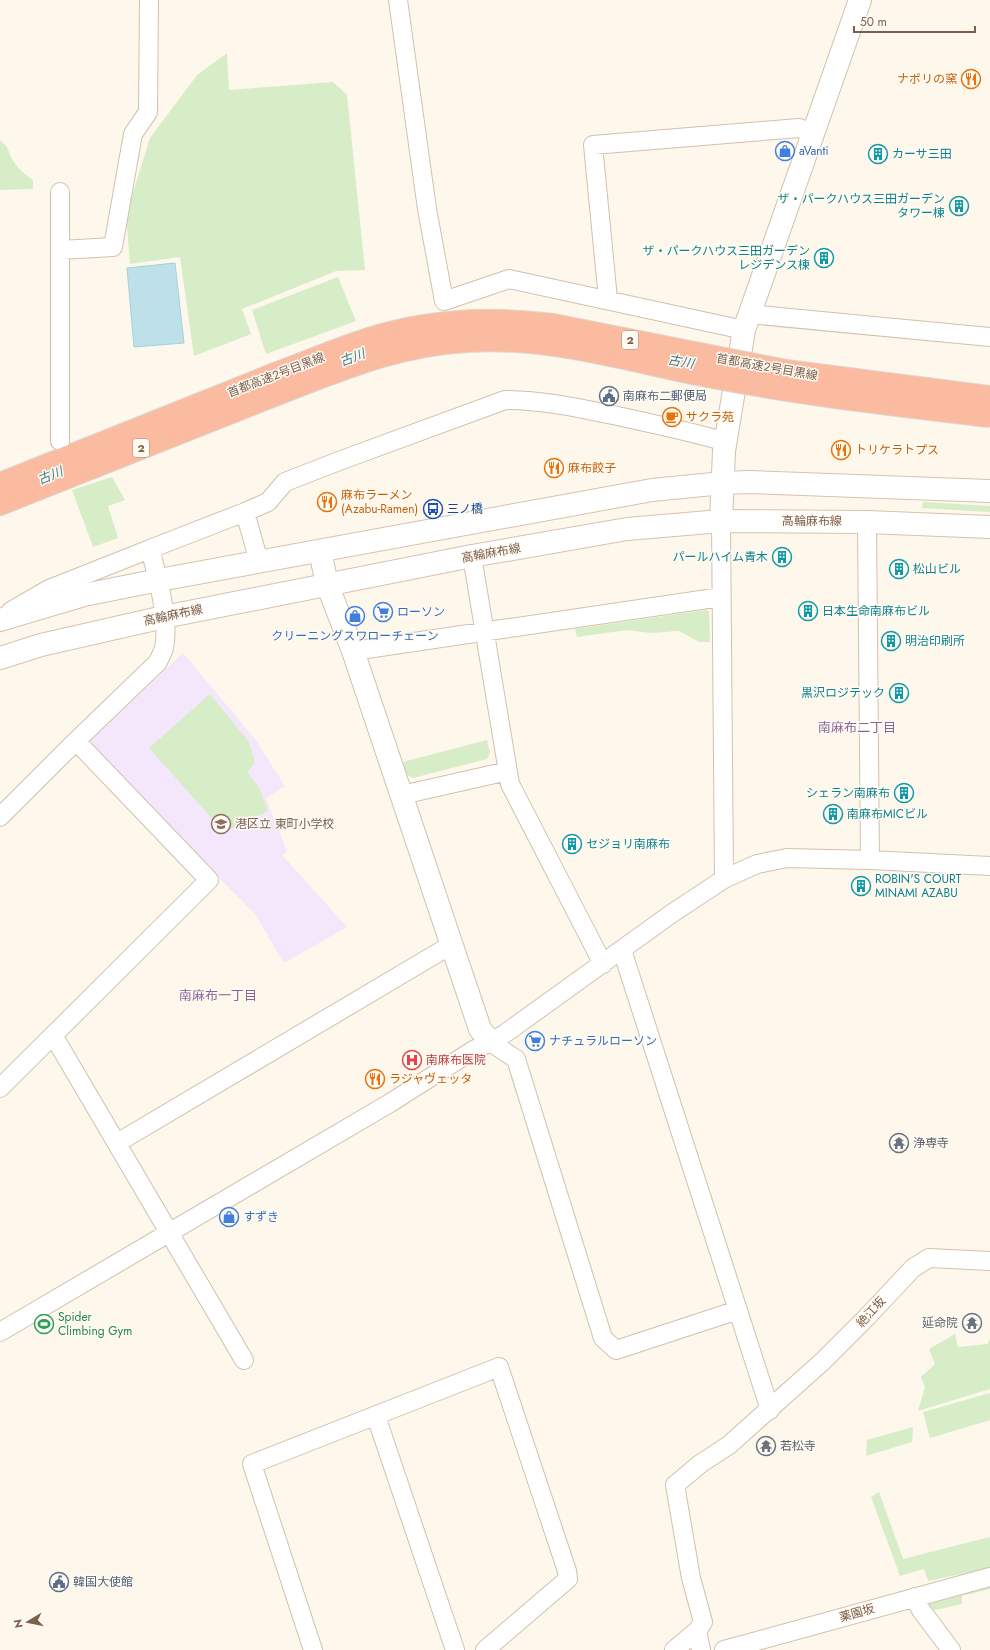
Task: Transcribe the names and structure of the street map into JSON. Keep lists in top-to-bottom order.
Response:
{
  "streets": {
    "highway": ["2", "首都高速2号目黒線"],
    "main road": ["高輪麻布線"],
    "street": ["絶江坂", "薬園坂"]
  },
  "districts": ["南麻布二丁目", "南麻布一丁目"],
  "water": ["古川"],
  "places": {
    "restaurant": [
      "ナポリの窯",
      "トリケラトプス",
      "麻布餃子",
      "麻布ラーメン (Azabu-Ramen)",
      "ラジャヴェッタ"
    ],
    "shop": ["aVanti", "クリーニングスワローチェーン", "すずき"],
    "building": [
      "カーサ三田",
      "ザ・パークハウス三田ガーデン タワー棟",
      "ザ・パークハウス三田ガーデン レジデンス棟",
      "パールハイム青木",
      "松山ビル",
      "日本生命南麻布ビル",
      "明治印刷所",
      "黒沢ロジテック",
      "シェラン南麻布",
      "南麻布MICビル",
      "セジョリ南麻布",
      "ROBIN'S COURT MINAMI AZABU"
    ],
    "public building": ["南麻布二郵便局", "韓国大使館"],
    "cafe": ["サクラ苑"],
    "bus stop": ["三ノ橋"],
    "supermarket": ["ローソン", "ナチュラルローソン"],
    "school or university": ["港区立 東町小学校"],
    "hospital": ["南麻布医院"],
    "temple": ["浄専寺", "延命院", "若松寺"],
    "sports": ["Spider Climbing Gym"]
  },
  "scale_bar": "50 m",
  "north": "left"
}
